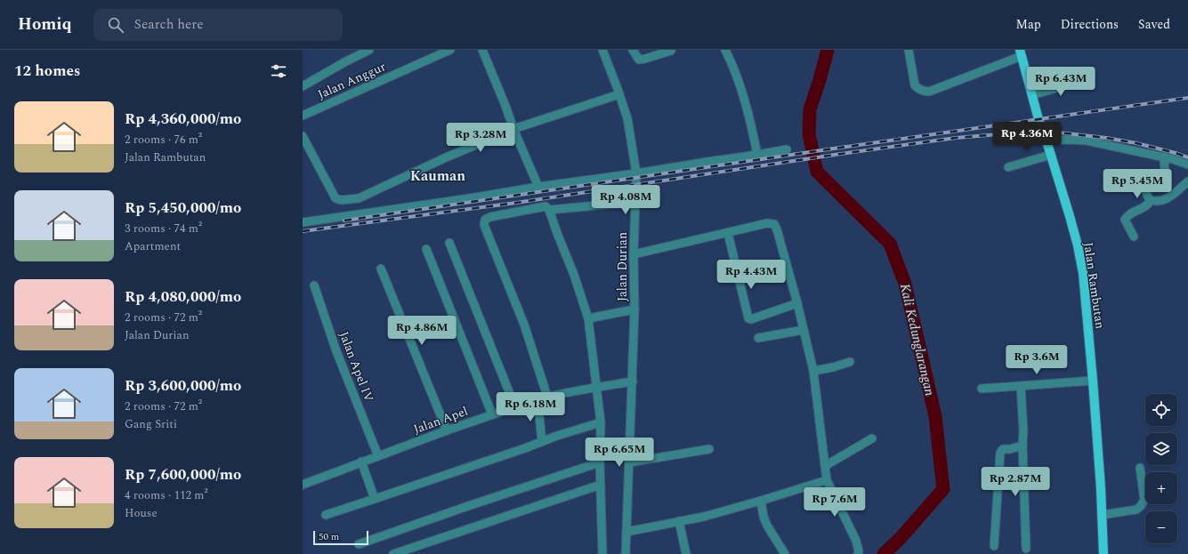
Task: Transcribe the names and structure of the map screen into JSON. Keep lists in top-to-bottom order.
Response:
{
  "streets": {
    "main road": ["Jalan Rambutan"],
    "street": [
      "Jalan Anggur",
      "Jalan Durian",
      "Jalan Apel IV",
      "Jalan Apel"
    ]
  },
  "crossings": [
    ["Jalan Durian", "Jalan Apel"],
    ["Jalan Apel IV", "Jalan Apel"]
  ],
  "districts": ["Kauman"],
  "water": ["Kali Kedunglarangan"],
  "scale_bar": "50 m",
  "page": {
    "header": "Homiq",
    "search": "Search here",
    "nav": ["Map", "Directions", "Saved"],
    "heading": "12 homes",
    "price": [
      "Rp 6.43M",
      "Rp 4.36M",
      "Rp 3.28M",
      "Rp 5.45M",
      "Rp 4.08M",
      "Rp 4.43M",
      "Rp 4.86M",
      "Rp 3.6M",
      "Rp 6.18M",
      "Rp 6.65M",
      "Rp 2.87M",
      "Rp 7.6M"
    ],
    "list": [
      {
        "name": "Rp 4,360,000/mo",
        "note": "2 rooms · 76 m² · Jalan Rambutan"
      },
      {
        "name": "Rp 5,450,000/mo",
        "note": "3 rooms · 74 m² · Apartment"
      },
      {
        "name": "Rp 4,080,000/mo",
        "note": "2 rooms · 72 m² · Jalan Durian"
      },
      {
        "name": "Rp 3,600,000/mo",
        "note": "2 rooms · 72 m² · Gang Sriti"
      },
      {
        "name": "Rp 7,600,000/mo",
        "note": "4 rooms · 112 m² · House"
      }
    ],
    "map_buttons": ["+", "−"],
    "scale": "50 m"
  }
}
